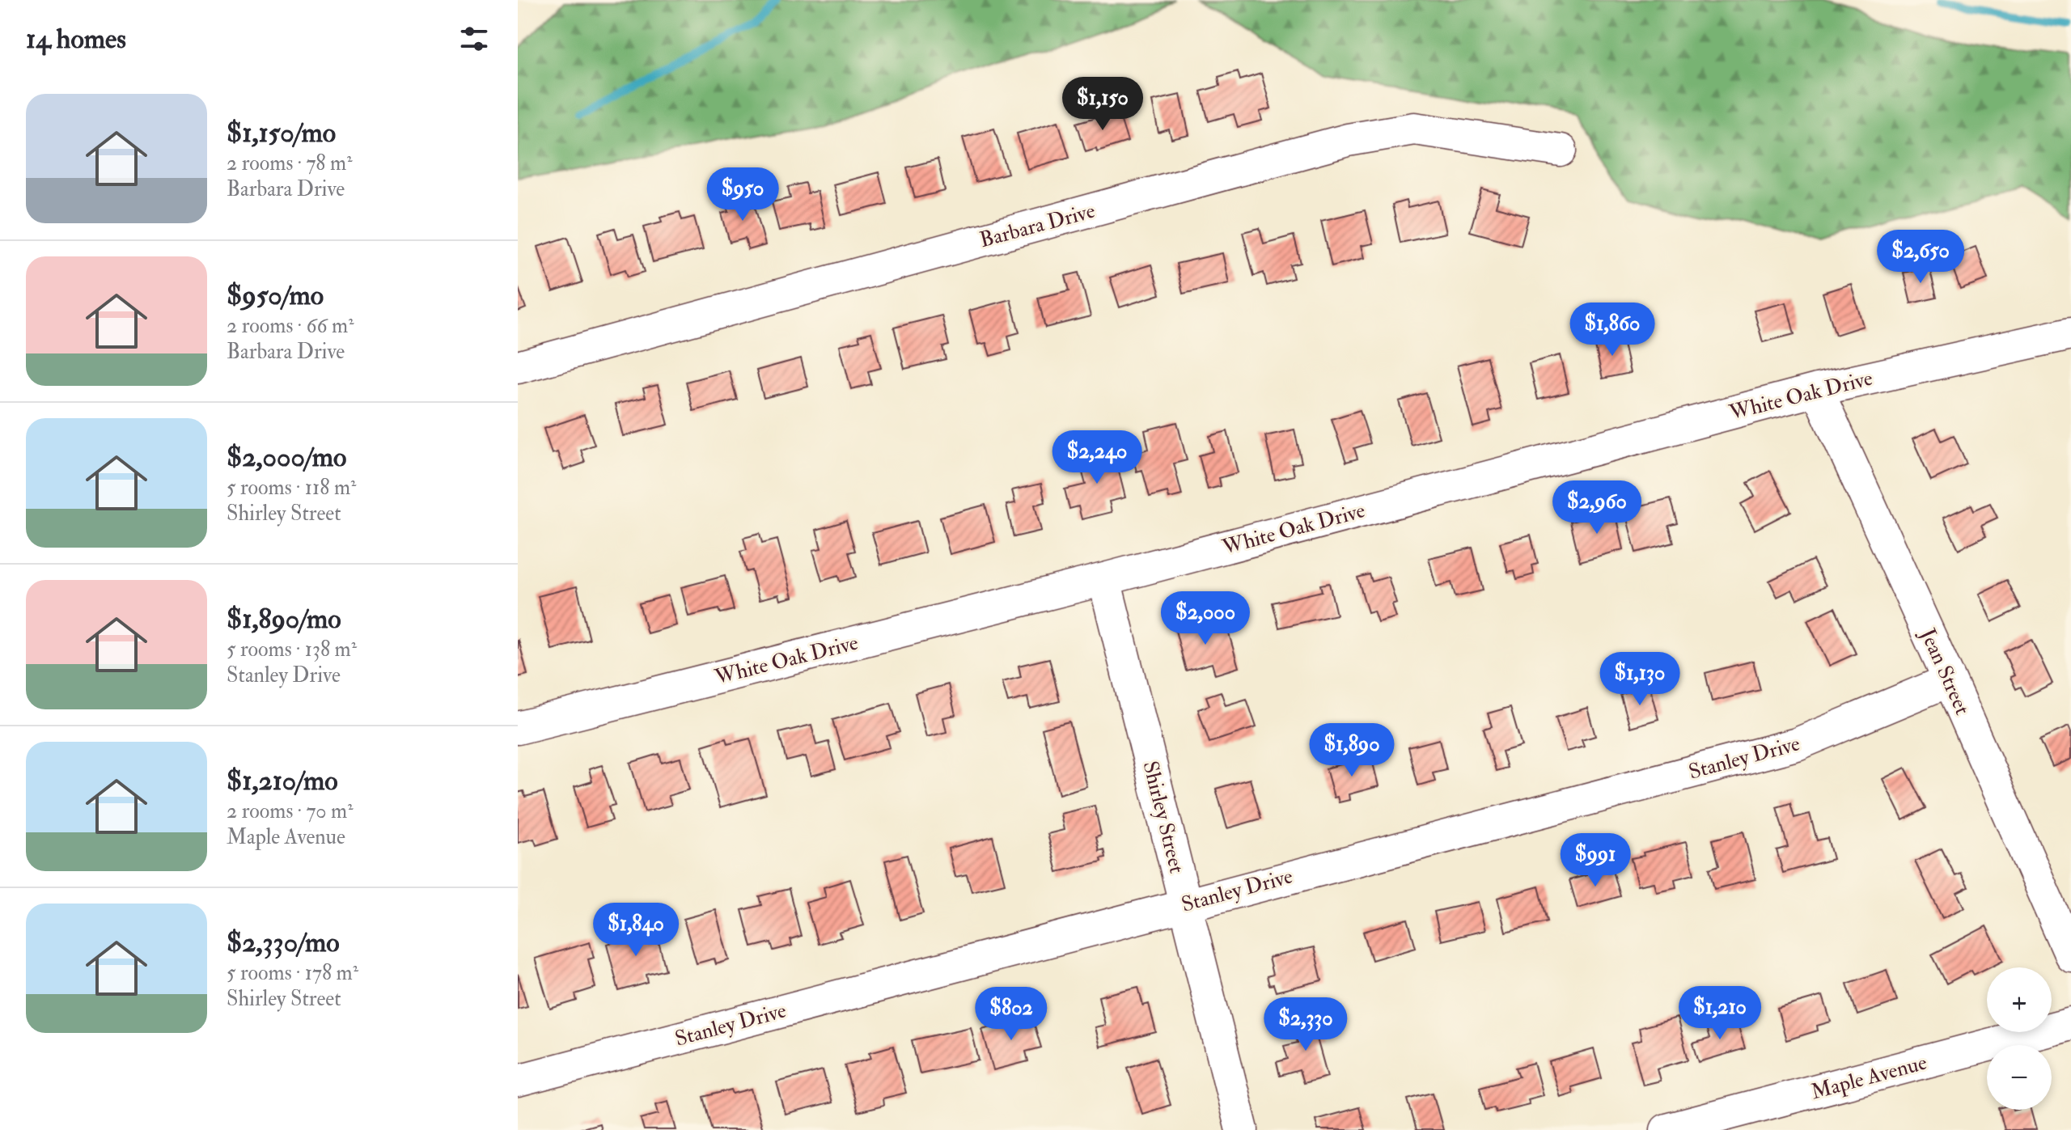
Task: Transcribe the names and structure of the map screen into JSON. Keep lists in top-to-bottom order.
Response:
{
  "streets": {
    "street": [
      "Barbara Drive",
      "White Oak Drive",
      "Jean Street",
      "Stanley Drive",
      "Shirley Street",
      "Maple Avenue"
    ]
  },
  "crossings": [
    ["White Oak Drive", "Jean Street"],
    ["White Oak Drive", "Shirley Street"],
    ["Jean Street", "Stanley Drive"],
    ["Stanley Drive", "Shirley Street"]
  ],
  "page": {
    "heading": "14 homes",
    "price": [
      "$1,150",
      "$950",
      "$2,650",
      "$1,860",
      "$2,240",
      "$2,960",
      "$2,000",
      "$1,130",
      "$1,890",
      "$991",
      "$1,840",
      "$1,210",
      "$802",
      "$2,330"
    ],
    "list": [
      {
        "name": "$1,150/mo",
        "note": "2 rooms · 78 m² · Barbara Drive"
      },
      {
        "name": "$950/mo",
        "note": "2 rooms · 66 m² · Barbara Drive"
      },
      {
        "name": "$2,000/mo",
        "note": "5 rooms · 118 m² · Shirley Street"
      },
      {
        "name": "$1,890/mo",
        "note": "5 rooms · 138 m² · Stanley Drive"
      },
      {
        "name": "$1,210/mo",
        "note": "2 rooms · 70 m² · Maple Avenue"
      },
      {
        "name": "$2,330/mo",
        "note": "5 rooms · 178 m² · Shirley Street"
      }
    ],
    "map_buttons": ["+", "−"]
  }
}
